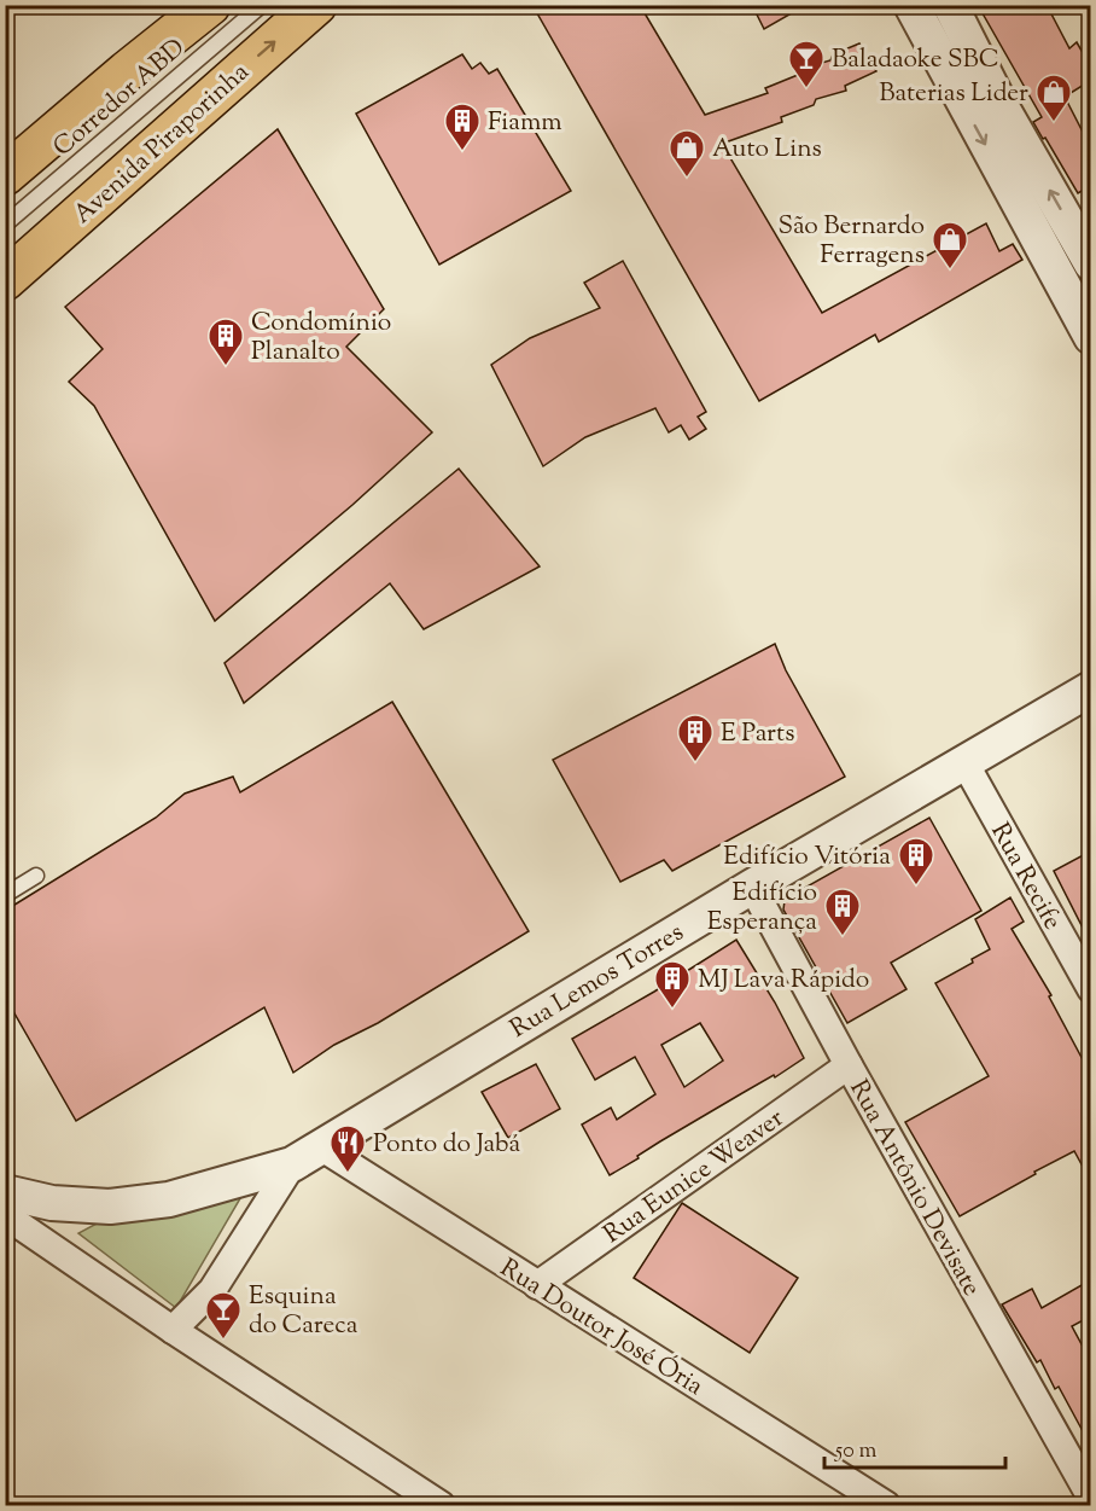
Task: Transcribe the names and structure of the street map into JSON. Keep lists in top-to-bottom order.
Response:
{
  "streets": {
    "main road": ["Avenida Piraporinha"],
    "street": [
      "Rua Recife",
      "Rua Lemos Torres",
      "Rua Eunice Weaver",
      "Rua Antônio Devisate",
      "Rua Doutor José Ória"
    ],
    "lane": ["Corredor ABD"]
  },
  "crossings": [
    ["Rua Recife", "Rua Lemos Torres"],
    ["Rua Lemos Torres", "Rua Antônio Devisate"],
    ["Rua Lemos Torres", "Rua Doutor José Ória"],
    ["Rua Eunice Weaver", "Rua Antônio Devisate"],
    ["Rua Eunice Weaver", "Rua Doutor José Ória"]
  ],
  "places": {
    "bar": ["Baladaoke SBC", "Esquina do Careca"],
    "shop": ["Baterias Lider", "Auto Lins", "São Bernardo Ferragens"],
    "building": [
      "Fiamm",
      "Condomínio Planalto",
      "E Parts",
      "Edifício Vitória",
      "Edifício Esperança",
      "MJ Lava Rápido"
    ],
    "restaurant": ["Ponto do Jabá"]
  },
  "scale_bar": "50 m"
}
